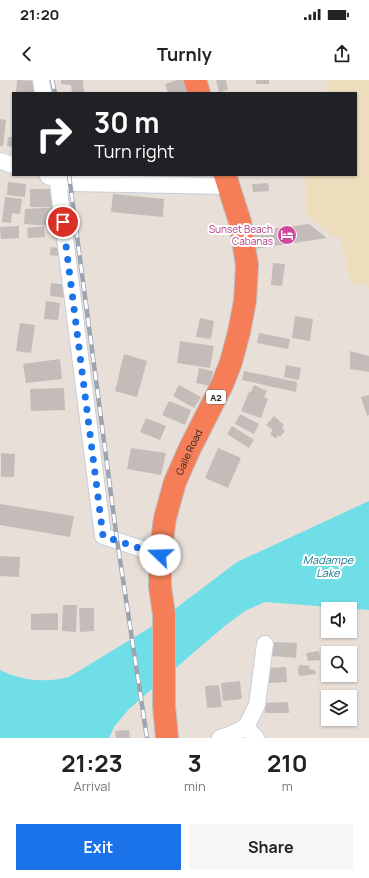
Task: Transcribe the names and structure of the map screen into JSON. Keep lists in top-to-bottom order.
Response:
{
  "streets": {
    "highway": ["A2", "Galle Road"]
  },
  "water": ["Madampe Lake"],
  "places": {
    "hotel": ["Sunset Beach Cabanas"]
  },
  "page": {
    "status": "21:20",
    "header": "Turnly",
    "turn": ["30 m", "Turn right"],
    "eta": [
      "21:23",
      "Arrival",
      "3",
      "min",
      "210",
      "m"
    ],
    "buttons": ["Exit", "Share"]
  }
}
